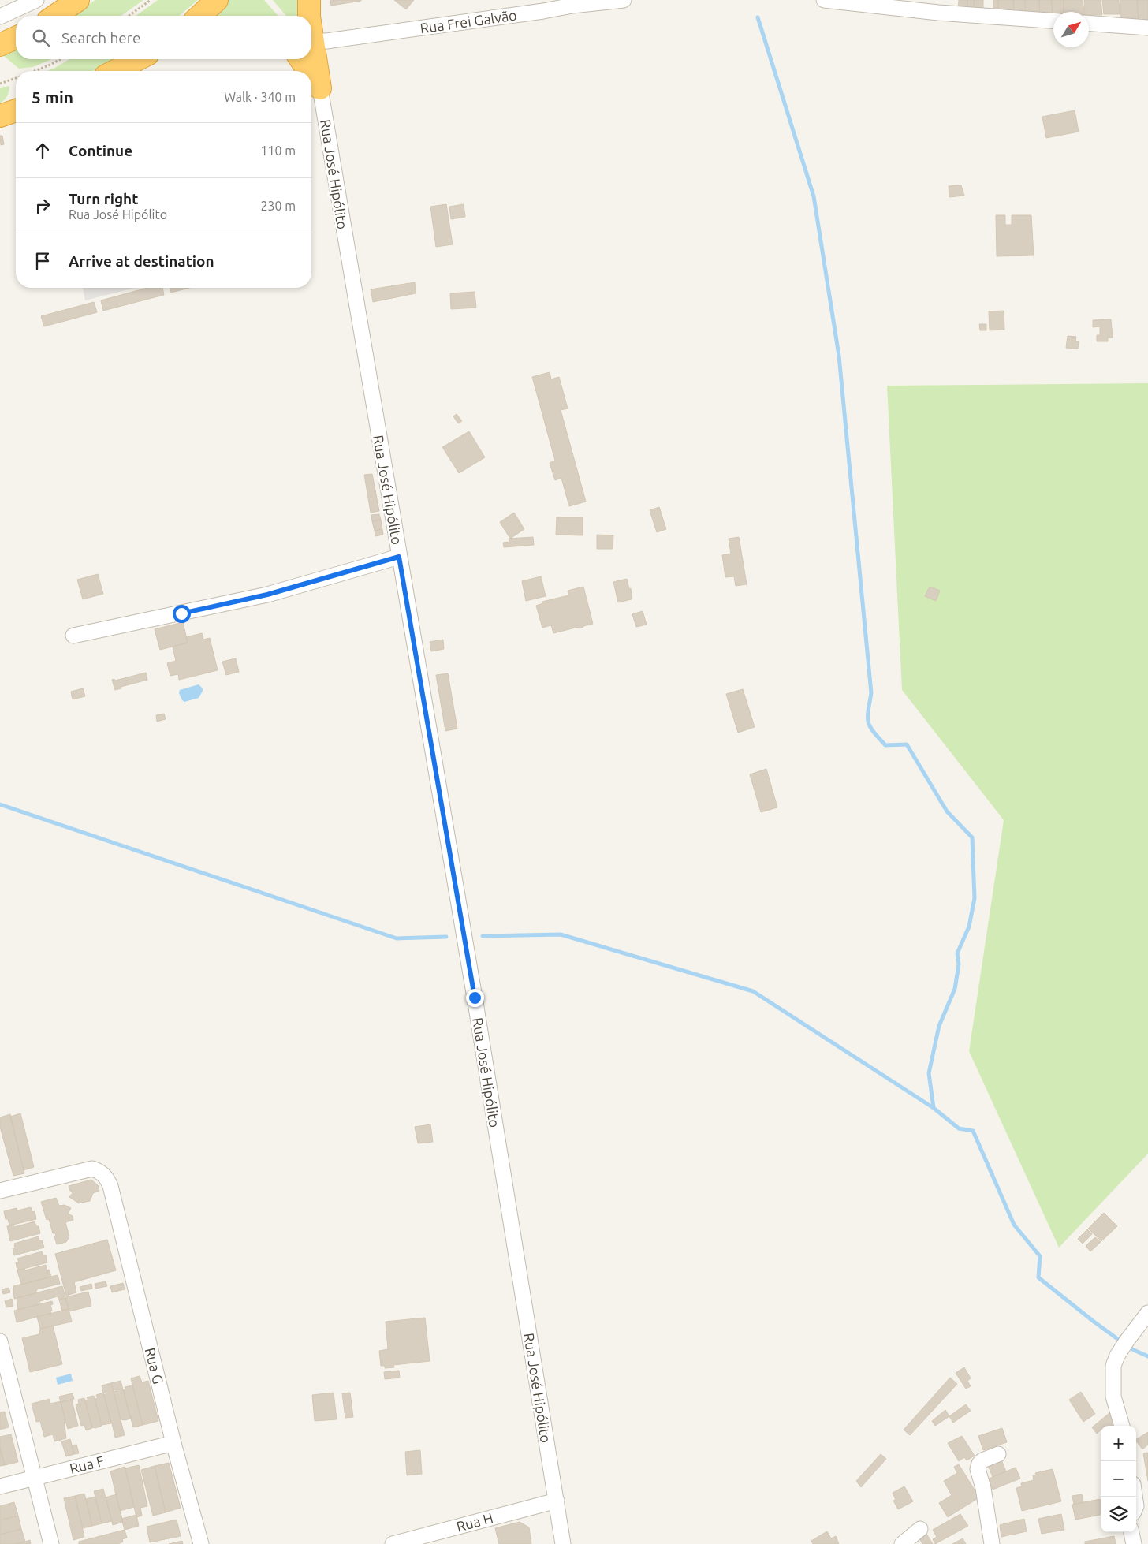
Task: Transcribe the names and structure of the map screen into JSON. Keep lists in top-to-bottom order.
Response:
{
  "streets": {
    "street": [
      "Rua Frei Galvão",
      "Rua José Hipólito",
      "Rua G",
      "Rua F",
      "Rua H"
    ]
  },
  "crossings": [
    ["Rua José Hipólito", "Rua H"],
    ["Rua G", "Rua F"]
  ],
  "north": "top right",
  "page": {
    "search": "Search here",
    "heading": ["5 min", "Walk · 340 m"],
    "list": [
      ["Continue", "110 m"],
      ["Turn right", "Rua José Hipólito", "230 m"],
      "Arrive at destination"
    ],
    "map_buttons": ["+", "−"]
  }
}
